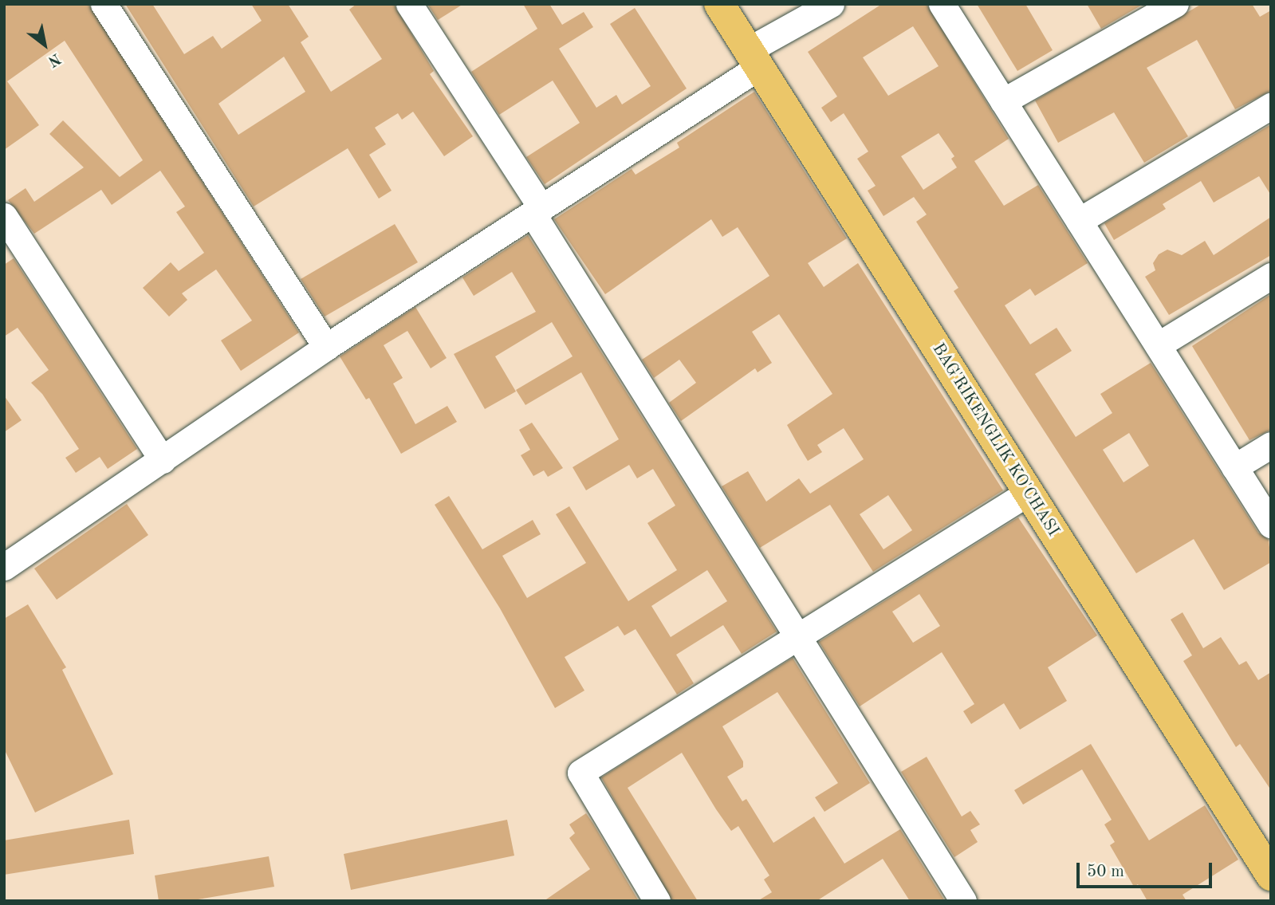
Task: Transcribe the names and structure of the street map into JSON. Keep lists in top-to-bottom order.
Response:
{
  "streets": {
    "main road": ["BAG'RIKENGLIK KO'CHASI"]
  },
  "scale_bar": "50 m",
  "north": "bottom right"
}
